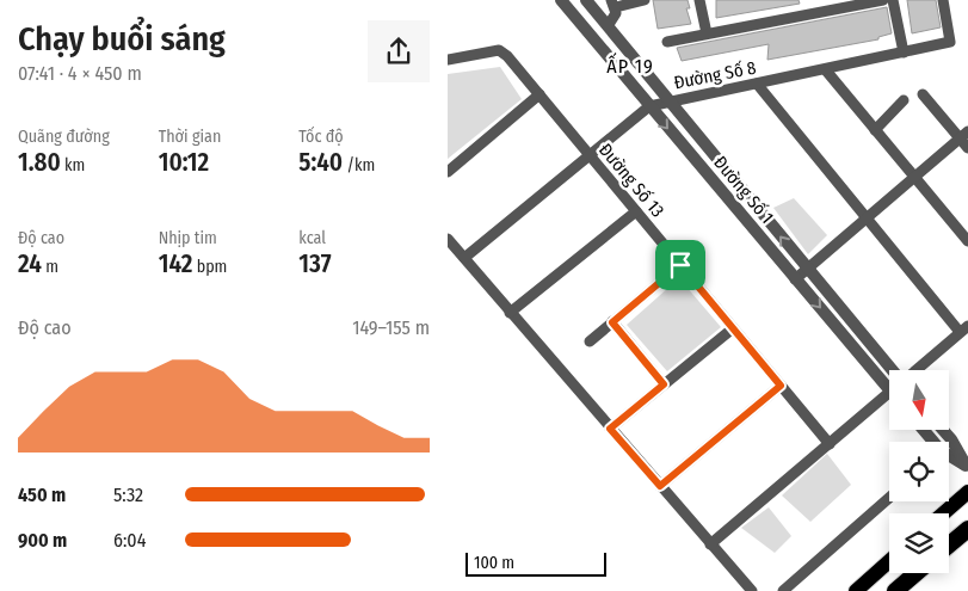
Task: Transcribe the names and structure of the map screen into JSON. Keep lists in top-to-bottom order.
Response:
{
  "streets": {
    "street": ["Đường Số 8", "Đường Số 13", "Đường Số 1"]
  },
  "crossings": [
    ["Đường Số 8", "Đường Số 13"],
    ["Đường Số 8", "Đường Số 1"]
  ],
  "districts": ["ẤP 19"],
  "scale_bar": "100 m",
  "north": "bottom",
  "page": {
    "heading": ["Chạy buổi sáng", "07:41 · 4 × 450 m"],
    "stats": [
      ["Quãng đường", "1.80 km"],
      ["Thời gian", "10:12"],
      ["Tốc độ", "5:40 /km"],
      ["Độ cao", "24 m"],
      ["Nhịp tim", "142 bpm"],
      ["kcal", "137"]
    ],
    "chart": ["Độ cao", "149–155 m"],
    "list": [
      {
        "name": "450 m",
        "note": "5:32"
      },
      {
        "name": "900 m",
        "note": "6:04"
      }
    ],
    "scale": "100 m"
  }
}
